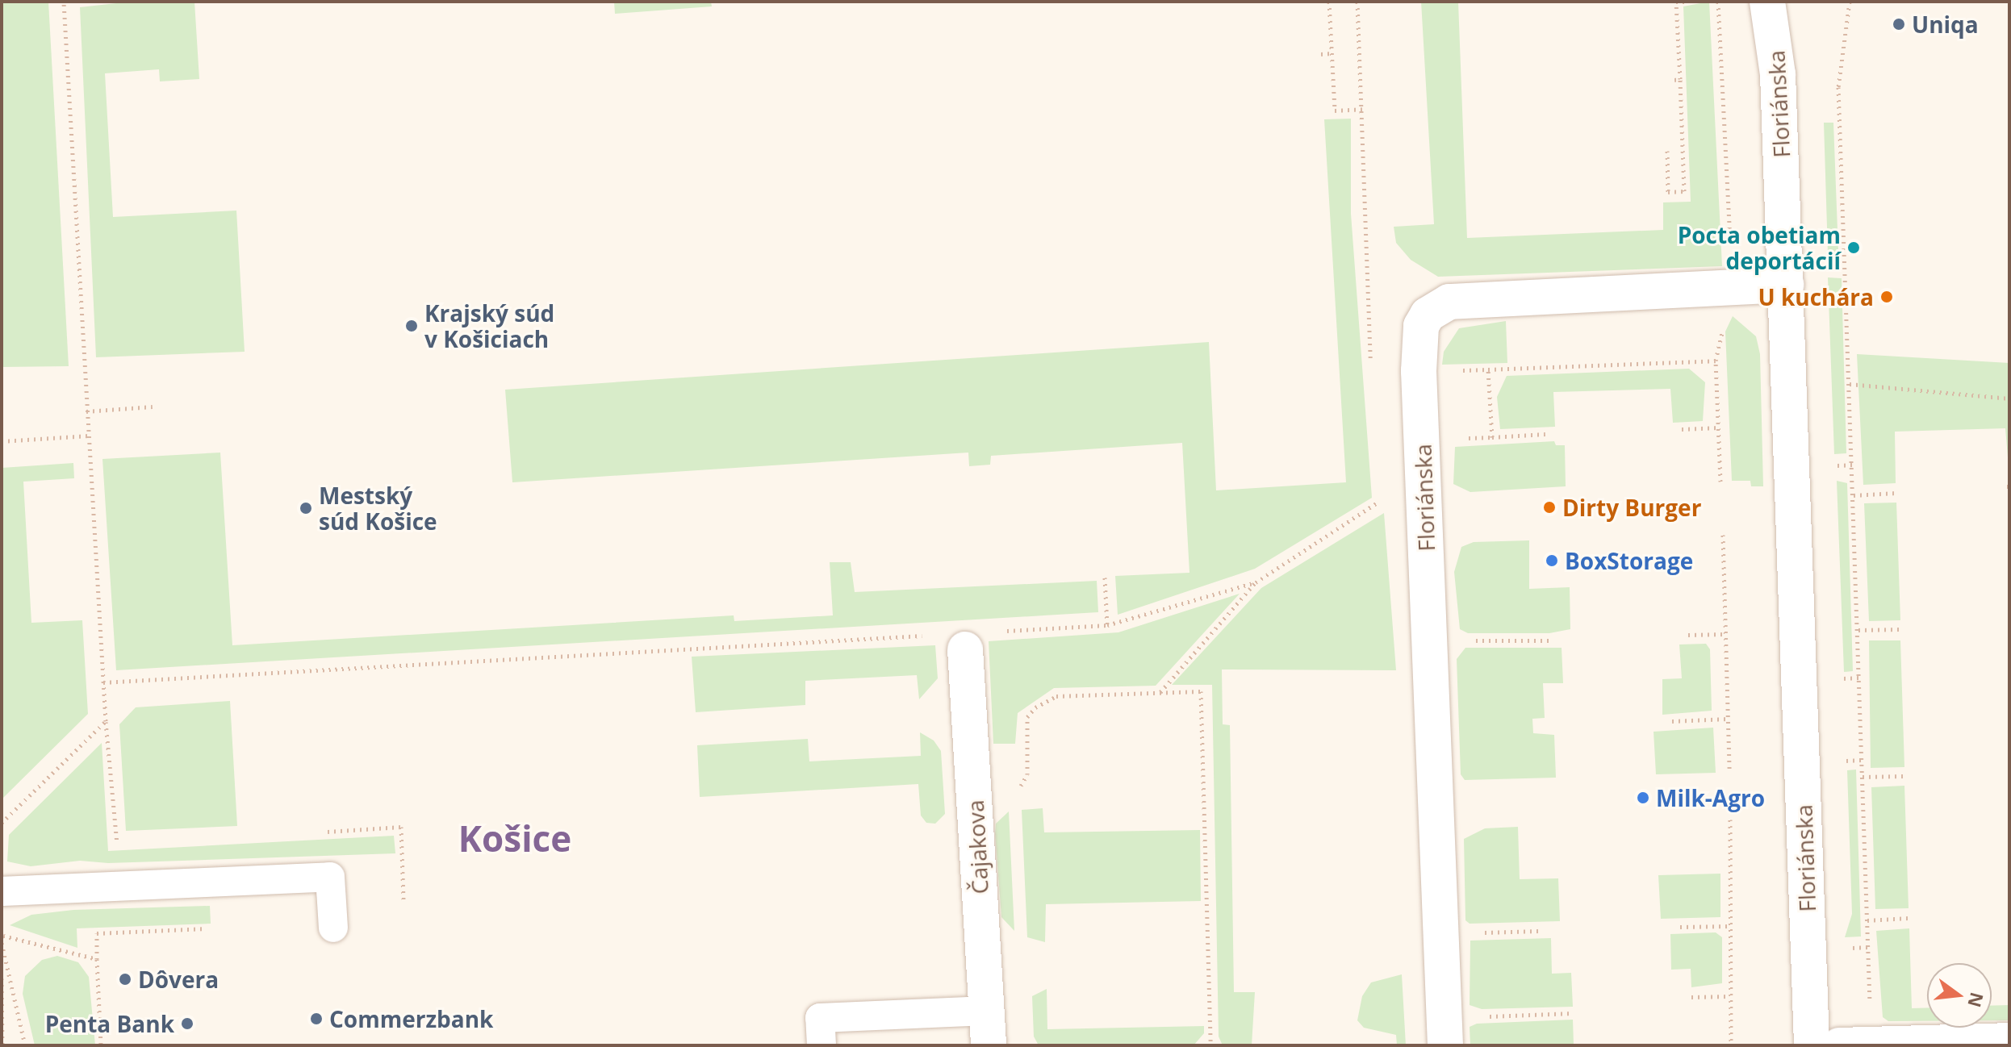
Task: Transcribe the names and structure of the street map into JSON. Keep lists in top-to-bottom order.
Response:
{
  "streets": {
    "street": ["Floriánska", "Čajakova"]
  },
  "districts": ["Košice"],
  "places": [
    "Uniqa",
    "Pocta obetiam deportácií",
    "U kuchára",
    "Krajský súd v Košiciach",
    "Dirty Burger",
    "Mestský súd Košice",
    "BoxStorage",
    "Milk-Agro",
    "Dôvera",
    "Commerzbank",
    "Penta Bank"
  ],
  "north": "right"
}
